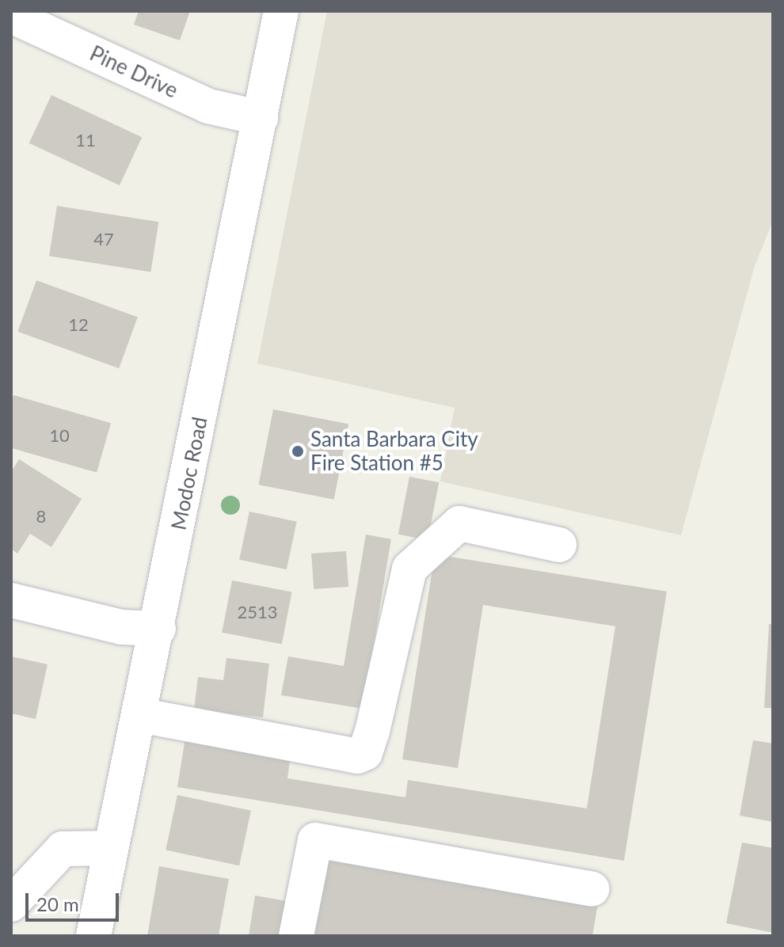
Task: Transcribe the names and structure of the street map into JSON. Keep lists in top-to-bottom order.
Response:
{
  "streets": {
    "street": ["Pine Drive", "Modoc Road"]
  },
  "crossings": [
    ["Pine Drive", "Modoc Road"]
  ],
  "places": ["Santa Barbara City Fire Station #5"],
  "house_numbers": [
    "11",
    "47",
    "12",
    "10",
    "8",
    "2513"
  ],
  "scale_bar": "20 m"
}
